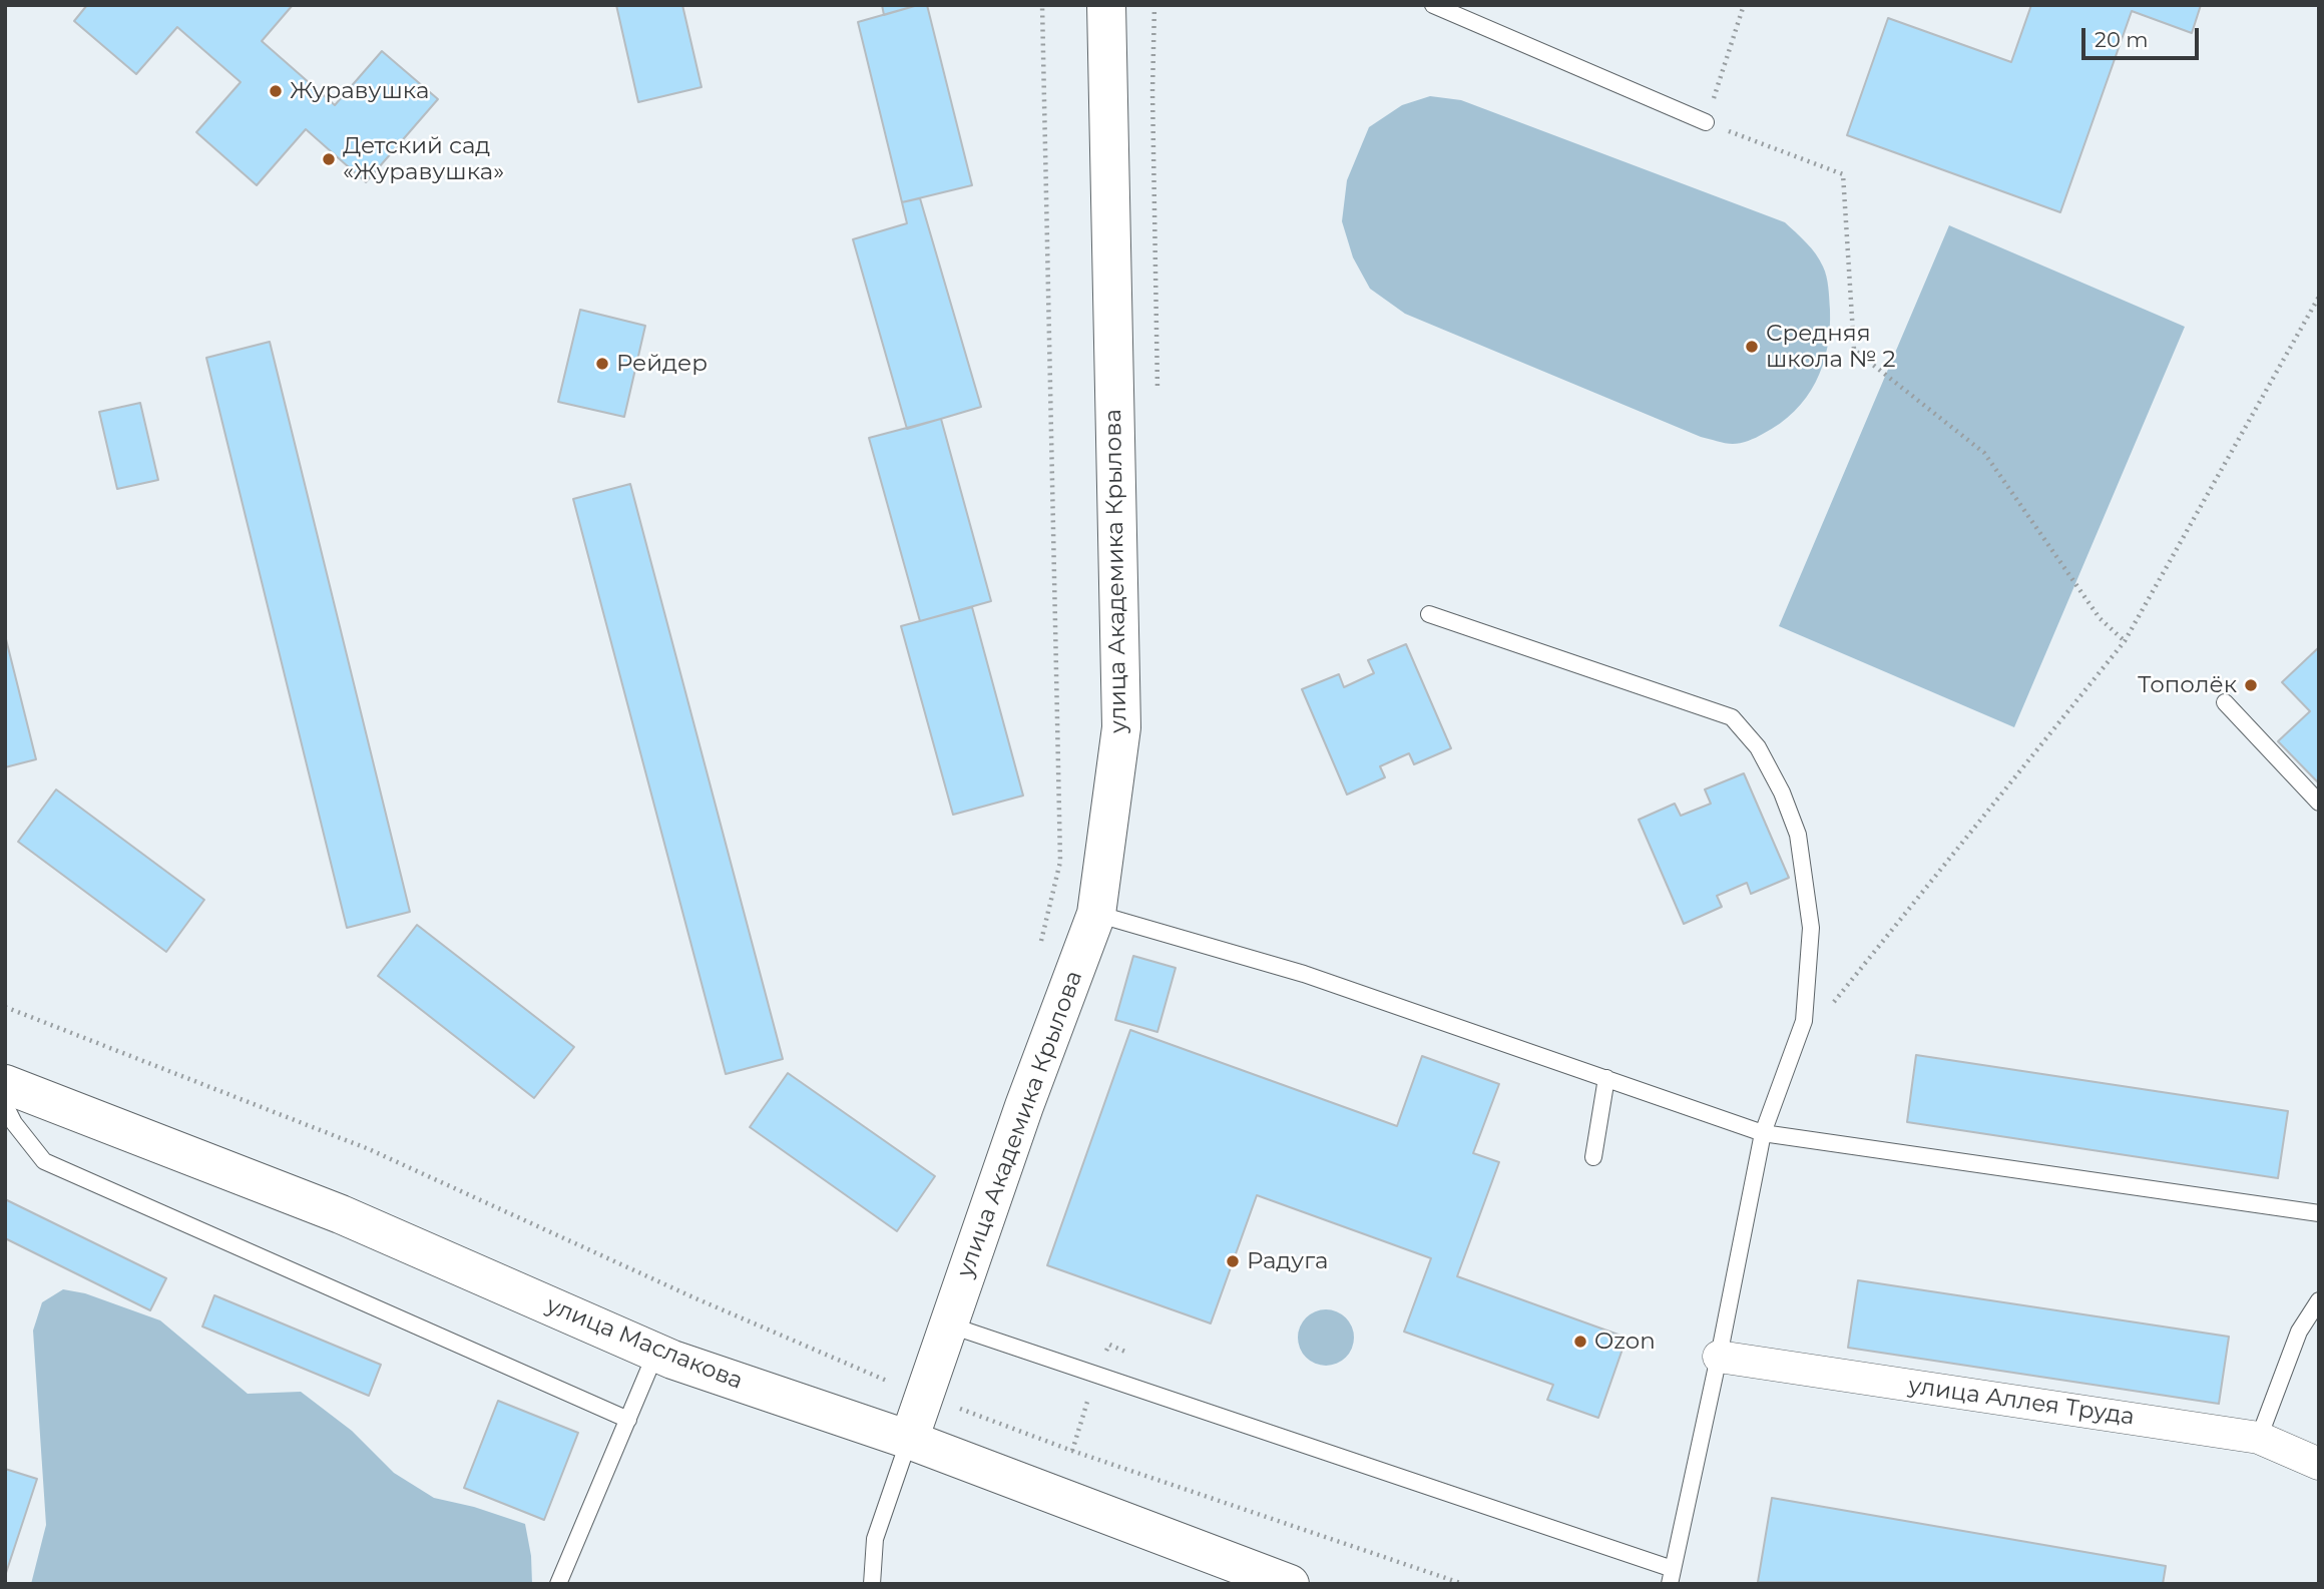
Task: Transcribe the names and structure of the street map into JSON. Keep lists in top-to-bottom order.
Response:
{
  "streets": {
    "street": ["улица Академика Крылова", "улица Маслакова", "улица Аллея Труда"]
  },
  "crossings": [
    ["улица Академика Крылова", "улица Маслакова"]
  ],
  "places": [
    "Журавушка",
    "Детский сад «Журавушка»",
    "Средняя школа № 2",
    "Рейдер",
    "Тополёк",
    "Радуга",
    "Ozon"
  ],
  "scale_bar": "20 m"
}
